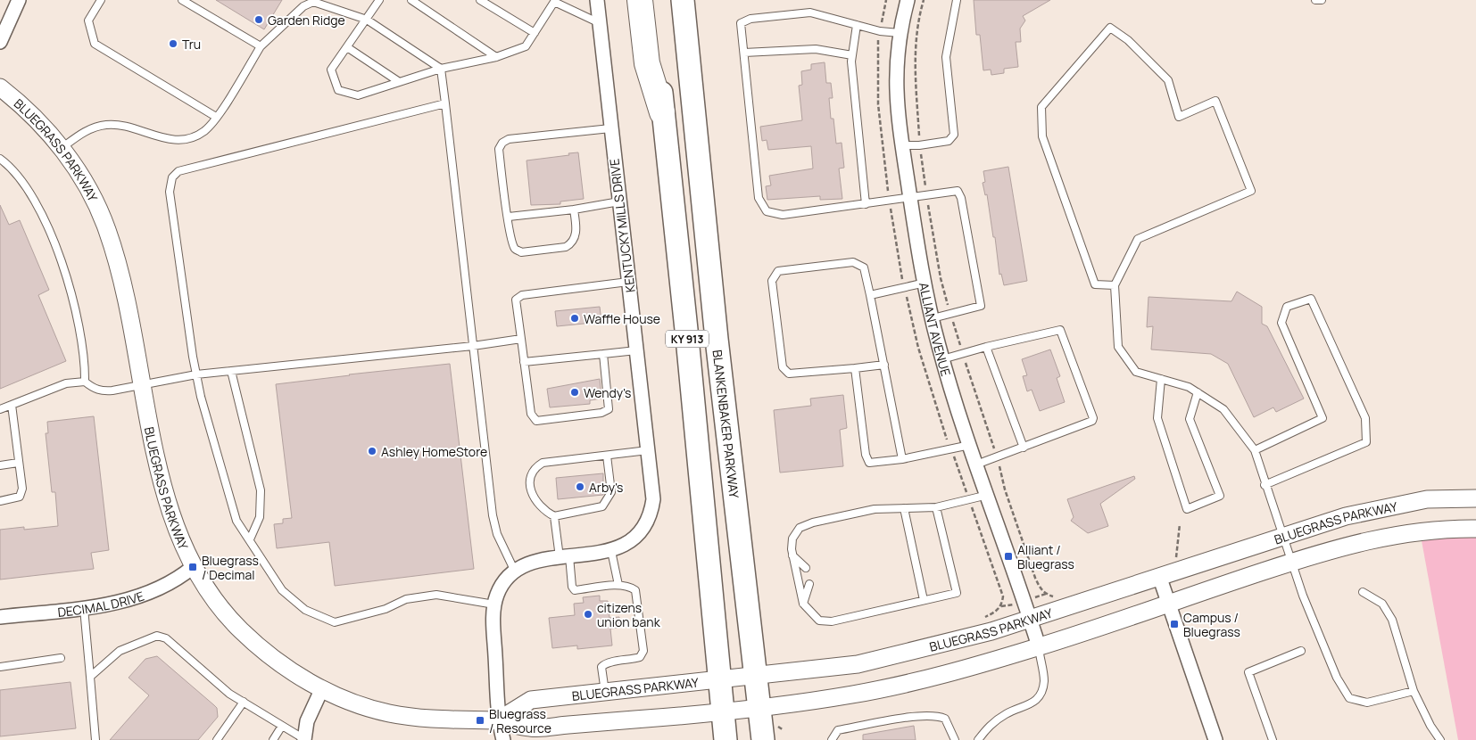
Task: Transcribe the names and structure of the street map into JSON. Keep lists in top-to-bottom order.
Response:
{
  "streets": {
    "main road": ["KY 913", "BLANKENBAKER PARKWAY"],
    "street": [
      "BLUEGRASS PARKWAY",
      "KENTUCKY MILLS DRIVE",
      "ALLIANT AVENUE",
      "DECIMAL DRIVE"
    ]
  },
  "crossings": [
    ["BLUEGRASS PARKWAY", "KENTUCKY MILLS DRIVE"],
    ["BLUEGRASS PARKWAY", "ALLIANT AVENUE"],
    ["BLUEGRASS PARKWAY", "KY 913"],
    ["BLUEGRASS PARKWAY", "BLANKENBAKER PARKWAY"],
    ["BLUEGRASS PARKWAY", "DECIMAL DRIVE"]
  ],
  "places": {
    "other": [
      "Garden Ridge",
      "Tru",
      "Waffle House",
      "Wendy's",
      "Ashley HomeStore",
      "Arby's",
      "citizens union bank"
    ],
    "transit": [
      "Alliant / Bluegrass",
      "Bluegrass / Decimal",
      "Campus / Bluegrass",
      "Bluegrass / Resource"
    ]
  }
}
